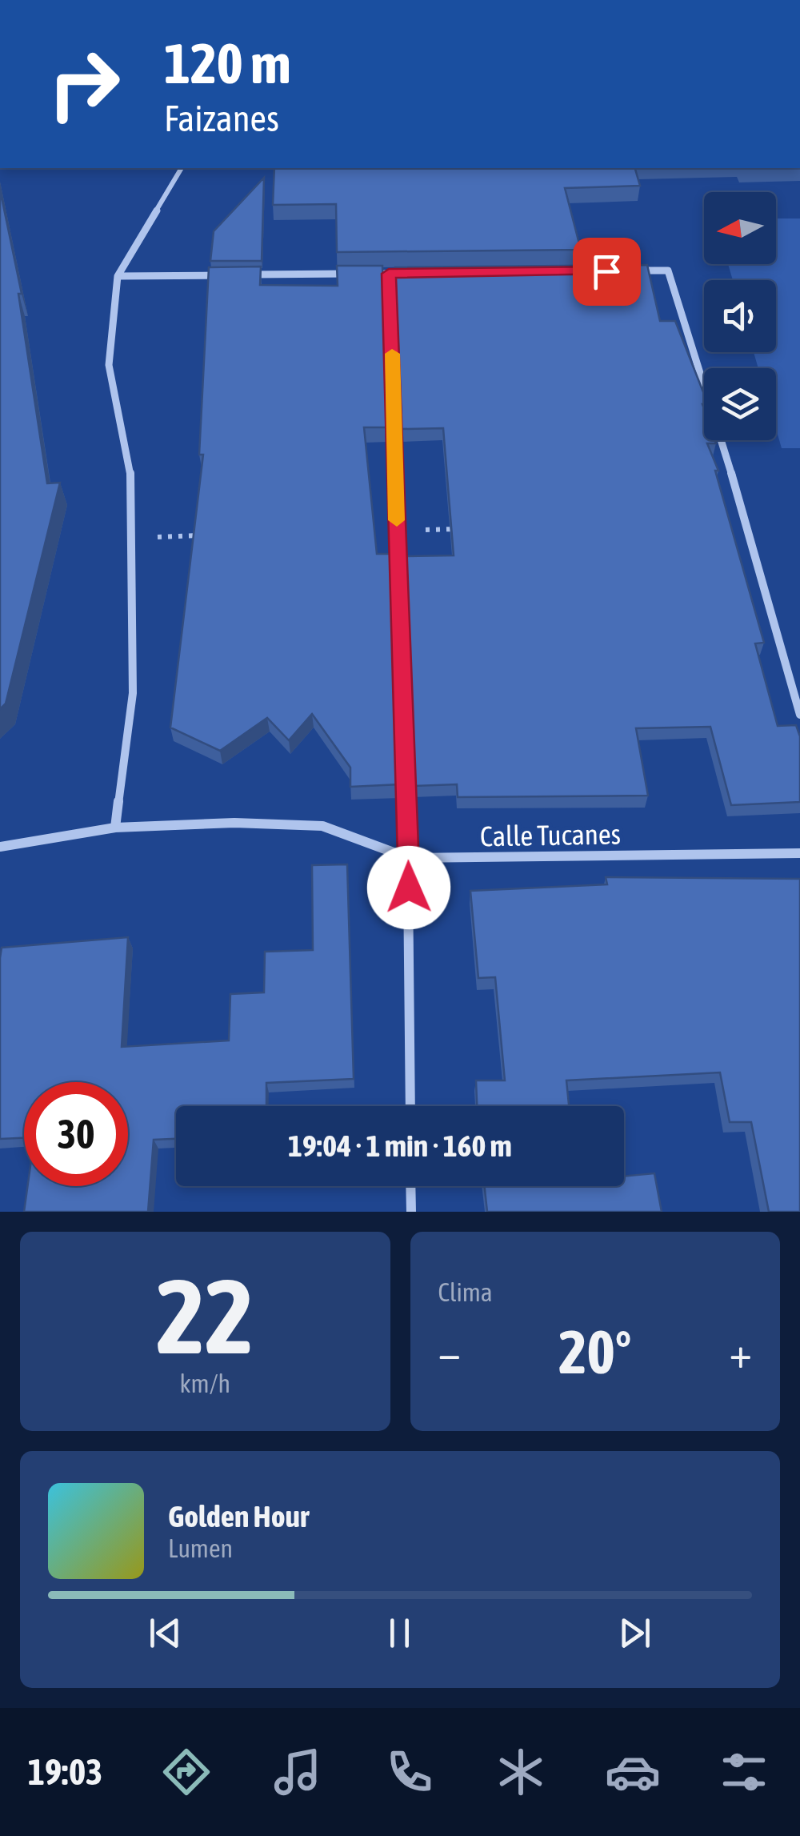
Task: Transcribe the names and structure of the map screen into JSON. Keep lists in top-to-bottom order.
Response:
{
  "streets": {
    "street": ["Calle Tucanes"]
  },
  "north": "left",
  "page": {
    "turn": ["120 m", "Faizanes"],
    "limit": "30",
    "trip": "19:04 · 1 min · 160 m",
    "tile": [
      ["22", "km/h"],
      "Clima"
    ],
    "heat": ["−", "20°", "+"],
    "song": ["Golden Hour", "Lumen"],
    "tabs": "19:03"
  }
}
